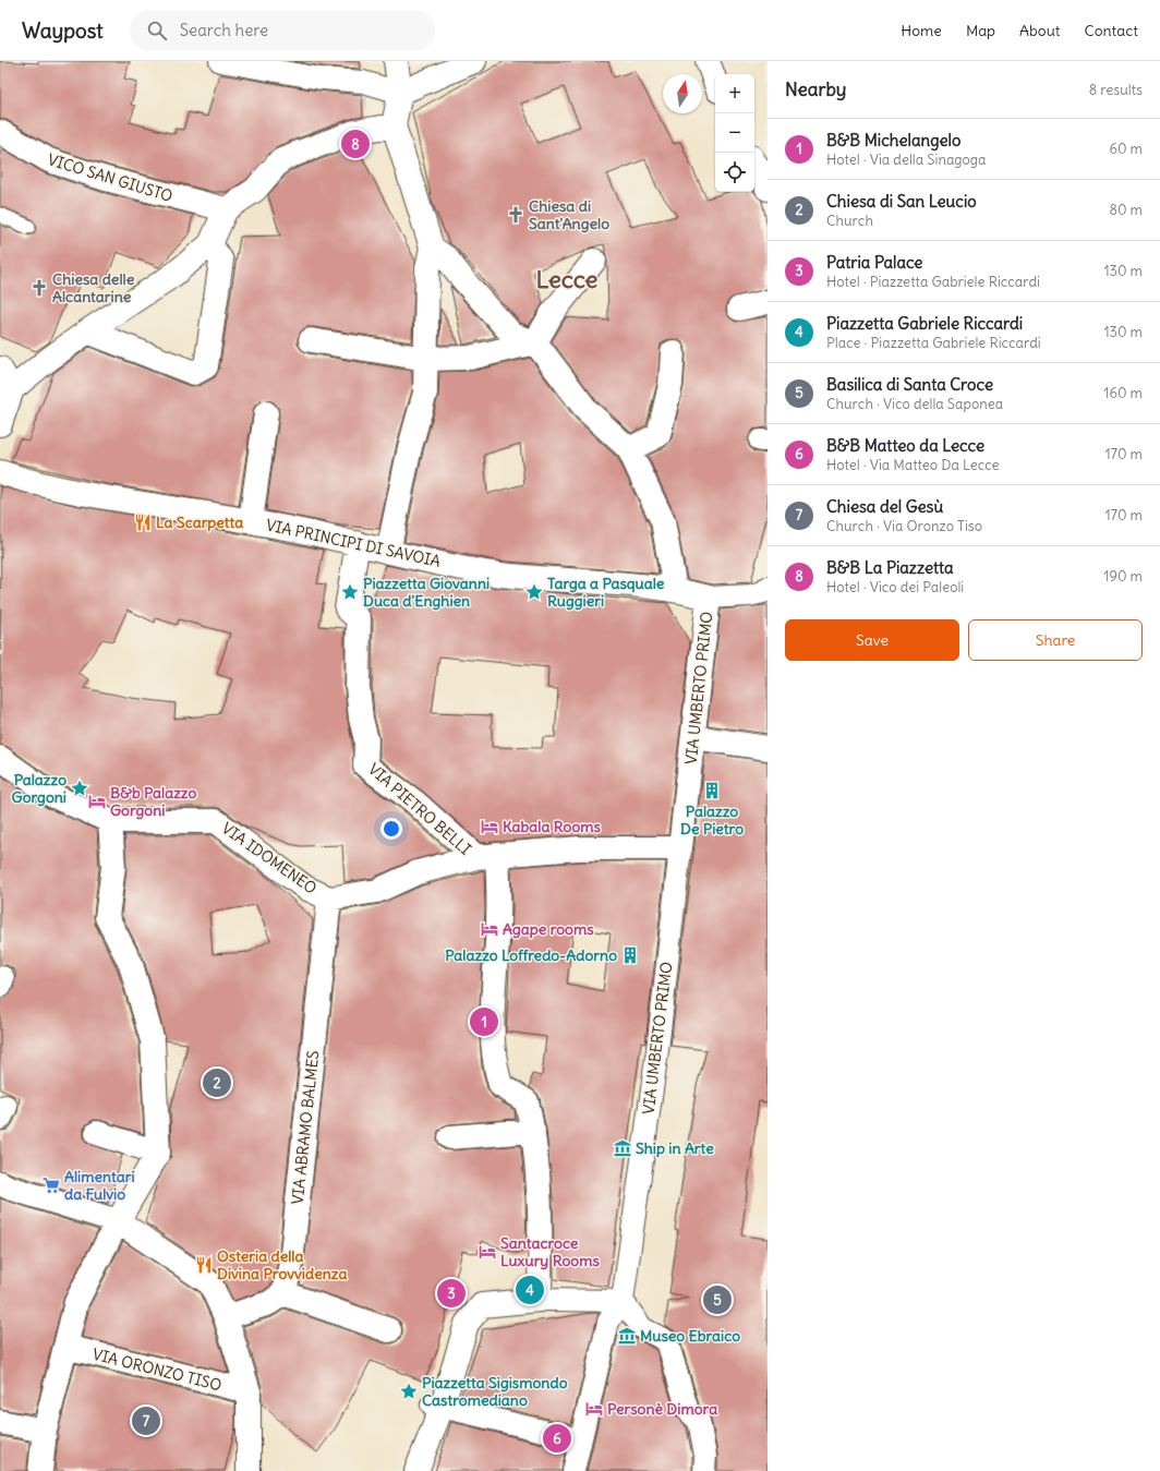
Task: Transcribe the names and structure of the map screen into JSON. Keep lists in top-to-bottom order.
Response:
{
  "streets": {
    "street": [
      "VICO SAN GIUSTO",
      "VIA PRINCIPI DI SAVOIA",
      "VIA UMBERTO PRIMO",
      "VIA PIETRO BELLI",
      "VIA IDOMENEO",
      "VIA ABRAMO BALMES",
      "VIA ORONZO TISO"
    ]
  },
  "crossings": [
    ["VIA PRINCIPI DI SAVOIA", "VIA UMBERTO PRIMO"],
    ["VIA PRINCIPI DI SAVOIA", "VIA PIETRO BELLI"],
    ["VIA UMBERTO PRIMO", "VIA IDOMENEO"],
    ["VIA PIETRO BELLI", "VIA IDOMENEO"],
    ["VIA IDOMENEO", "VIA ABRAMO BALMES"]
  ],
  "districts": ["Lecce"],
  "places": {
    "church": ["Chiesa di Sant'Angelo", "Chiesa delle Alcantarine"],
    "restaurant": ["La Scarpetta", "Osteria della Divina Provvidenza"],
    "place": [
      "Piazzetta Giovanni Duca d'Enghien",
      "Targa a Pasquale Ruggieri",
      "Palazzo Gorgoni",
      "Piazzetta Sigismondo Castromediano"
    ],
    "building": ["Palazzo De Pietro", "Palazzo Loffredo-Adorno"],
    "hotel": [
      "B&b Palazzo Gorgoni",
      "Kabala Rooms",
      "Agape rooms",
      "Santacroce Luxury Rooms",
      "Personè Dimora"
    ],
    "museum": ["Ship in Arte", "Museo Ebraico"],
    "supermarket": ["Alimentari da Fulvio"]
  },
  "north": "top",
  "page": {
    "header": "Waypost",
    "search": "Search here",
    "nav": [
      "Home",
      "Map",
      "About",
      "Contact"
    ],
    "heading": ["Nearby", "8 results"],
    "map_buttons": ["+", "−"],
    "list": [
      {
        "mark": "1",
        "name": "B&B Michelangelo",
        "note": "Hotel · Via della Sinagoga",
        "value": "60 m"
      },
      {
        "mark": "2",
        "name": "Chiesa di San Leucio",
        "note": "Church",
        "value": "80 m"
      },
      {
        "mark": "3",
        "name": "Patria Palace",
        "note": "Hotel · Piazzetta Gabriele Riccardi",
        "value": "130 m"
      },
      {
        "mark": "4",
        "name": "Piazzetta Gabriele Riccardi",
        "note": "Place · Piazzetta Gabriele Riccardi",
        "value": "130 m"
      },
      {
        "mark": "5",
        "name": "Basilica di Santa Croce",
        "note": "Church · Vico della Saponea",
        "value": "160 m"
      },
      {
        "mark": "6",
        "name": "B&B Matteo da Lecce",
        "note": "Hotel · Via Matteo Da Lecce",
        "value": "170 m"
      },
      {
        "mark": "7",
        "name": "Chiesa del Gesù",
        "note": "Church · Via Oronzo Tiso",
        "value": "170 m"
      },
      {
        "mark": "8",
        "name": "B&B La Piazzetta",
        "note": "Hotel · Vico dei Paleoli",
        "value": "190 m"
      }
    ],
    "pins": [
      "8",
      "1",
      "2",
      "4",
      "3",
      "5",
      "7",
      "6"
    ],
    "buttons": ["Save", "Share"]
  }
}
